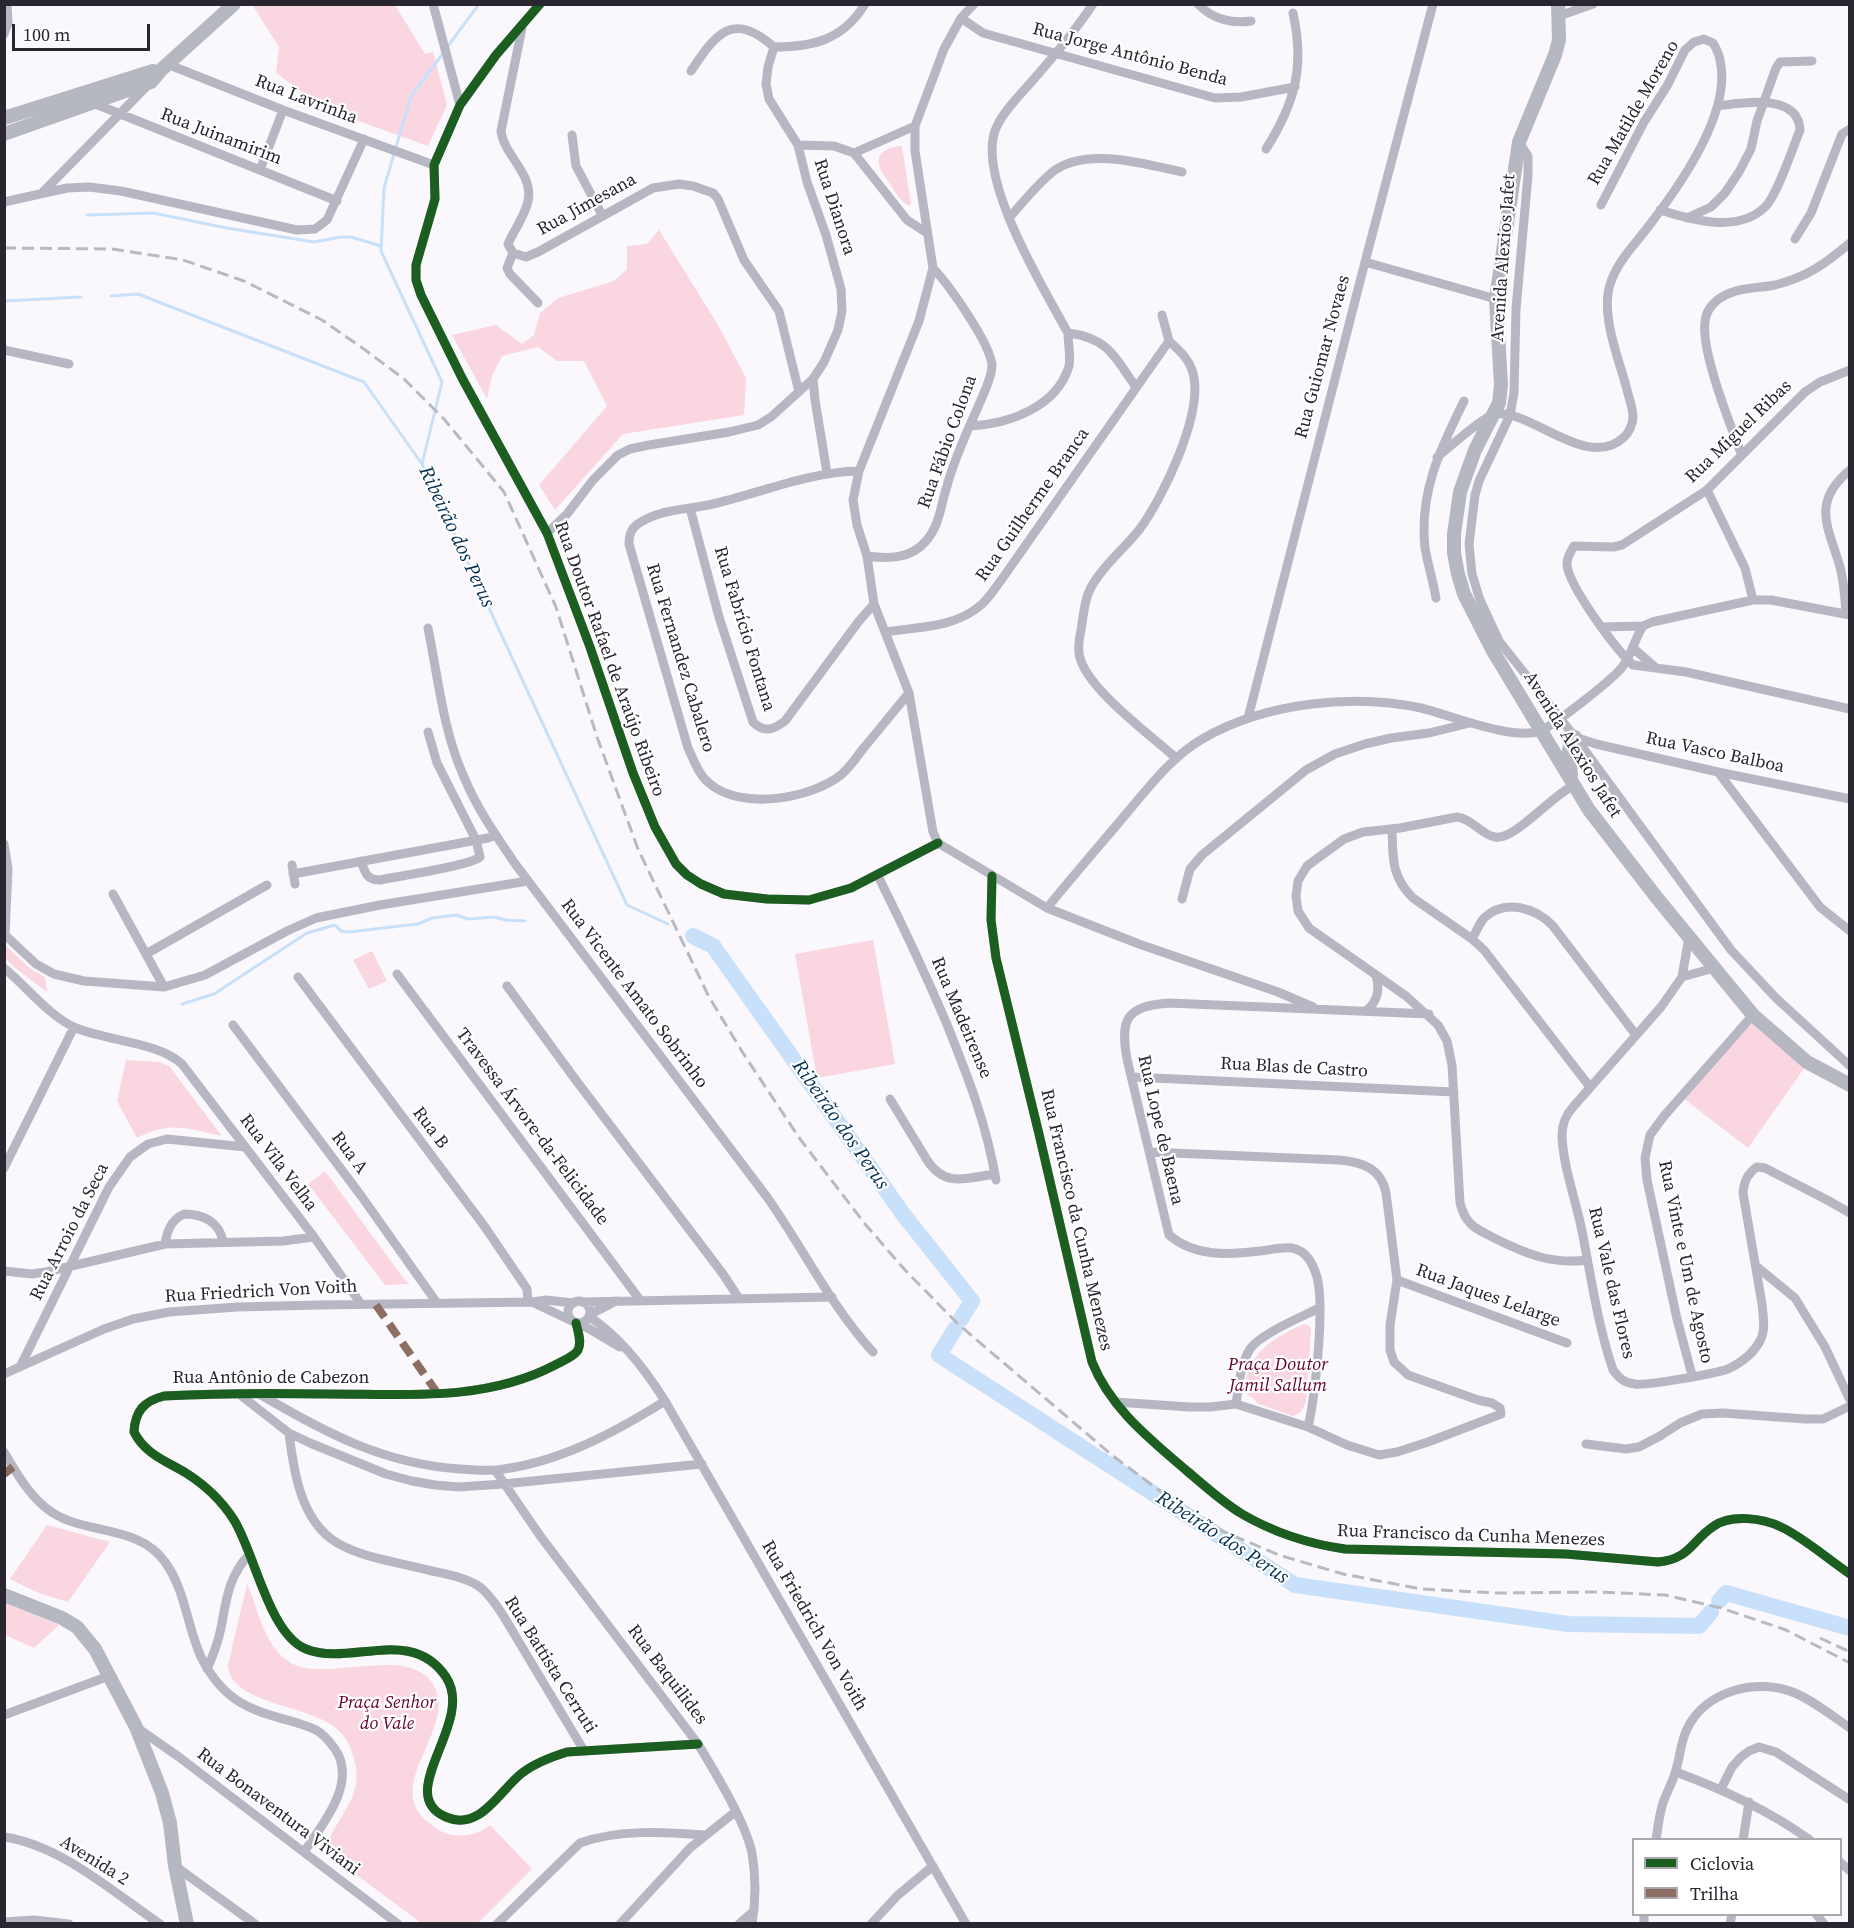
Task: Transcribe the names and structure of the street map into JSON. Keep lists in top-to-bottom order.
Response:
{
  "streets": {
    "main road": ["Avenida Alexios Jafet"],
    "street": [
      "Rua Jorge Antônio Benda",
      "Rua Lavrinha",
      "Rua Matilde Moreno",
      "Rua Juinamirim",
      "Rua Jimesana",
      "Rua Dianora",
      "Rua Guiomar Novaes",
      "Rua Miguel Ribas",
      "Rua Fábio Colona",
      "Rua Guilherme Branca",
      "Rua Fabrício Fontana",
      "Rua Fernandez Cabalero",
      "Rua Doutor Rafael de Araújo Ribeiro",
      "Rua Vasco Balboa",
      "Rua Vicente Amato Sobrinho",
      "Rua Madeirense",
      "Rua Blas de Castro",
      "Travessa Árvore-da-Felicidade",
      "Rua B",
      "Rua Lope de Baena",
      "Rua A",
      "Rua Vila Velha",
      "Rua Francisco da Cunha Menezes",
      "Rua Arroio da Seca",
      "Rua Vinte e Um de Agosto",
      "Rua Vale das Flores",
      "Rua Friedrich Von Voith",
      "Rua Jaques Lelarge",
      "Rua Antônio de Cabezon",
      "Rua Battista Cerruti",
      "Rua Baquilides",
      "Rua Bonaventura Viviani",
      "Avenida 2"
    ]
  },
  "crossings": [
    ["Rua Lavrinha", "Rua Doutor Rafael de Araújo Ribeiro"],
    ["Rua Matilde Moreno", "Avenida Alexios Jafet"],
    ["Rua Jimesana", "Rua Dianora"],
    ["Rua Dianora", "Rua Doutor Rafael de Araújo Ribeiro"],
    ["Avenida Alexios Jafet", "Rua Vasco Balboa"],
    ["Avenida Alexios Jafet", "Rua Vinte e Um de Agosto"],
    ["Avenida Alexios Jafet", "Rua Vale das Flores"],
    ["Rua Fabrício Fontana", "Rua Fernandez Cabalero"],
    ["Rua Doutor Rafael de Araújo Ribeiro", "Rua Madeirense"],
    ["Rua Vicente Amato Sobrinho", "Rua Friedrich Von Voith"],
    ["Rua Blas de Castro", "Rua Lope de Baena"],
    ["Travessa Árvore-da-Felicidade", "Rua Friedrich Von Voith"],
    ["Rua B", "Rua Friedrich Von Voith"],
    ["Rua A", "Rua Friedrich Von Voith"],
    ["Rua Vila Velha", "Rua Arroio da Seca"],
    ["Rua Vila Velha", "Rua Friedrich Von Voith"],
    ["Rua Arroio da Seca", "Rua Friedrich Von Voith"],
    ["Rua Vinte e Um de Agosto", "Rua Vale das Flores"],
    ["Rua Friedrich Von Voith", "Rua Antônio de Cabezon"],
    ["Rua Antônio de Cabezon", "Rua Battista Cerruti"],
    ["Rua Antônio de Cabezon", "Rua Baquilides"]
  ],
  "water": ["Ribeirão dos Perus"],
  "parks": ["Praça Doutor Jamil Sallum", "Praça Senhor do Vale"],
  "legend": ["Ciclovia", "Trilha"],
  "scale_bar": "100 m"
}
